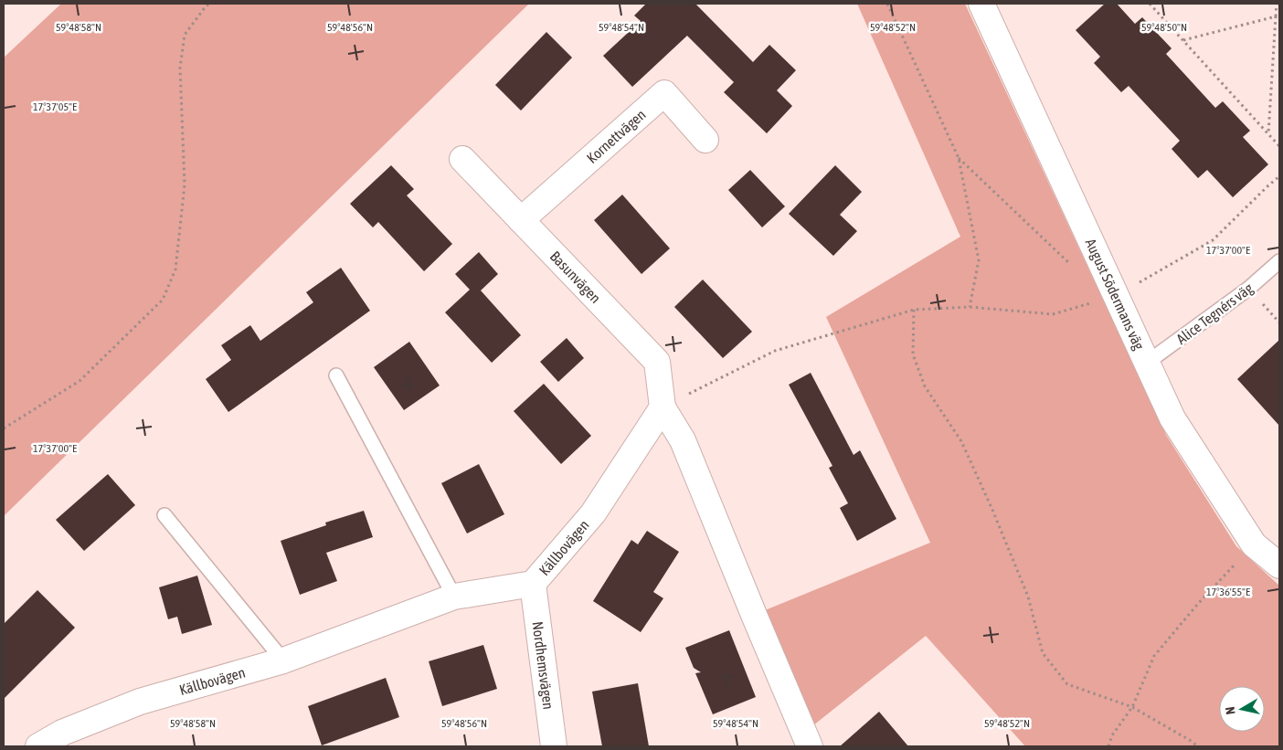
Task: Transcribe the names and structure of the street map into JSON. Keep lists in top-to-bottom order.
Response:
{
  "streets": {
    "street": [
      "Kornettvägen",
      "Basunvägen",
      "August Södermans väg",
      "Källbovägen",
      "Nordhemsvägen"
    ],
    "lane": ["Alice Tegnérs väg"]
  },
  "crossings": [
    ["Kornettvägen", "Basunvägen"],
    ["Basunvägen", "Källbovägen"],
    ["August Södermans väg", "Alice Tegnérs väg"],
    ["Källbovägen", "Nordhemsvägen"]
  ],
  "north": "left",
  "coordinates": [
    "59°48'58\"N",
    "59°48'56\"N",
    "59°48'54\"N",
    "59°48'52\"N",
    "59°48'50\"N",
    "17°37'05\"E",
    "17°37'00\"E",
    "17°36'55\"E"
  ]
}
